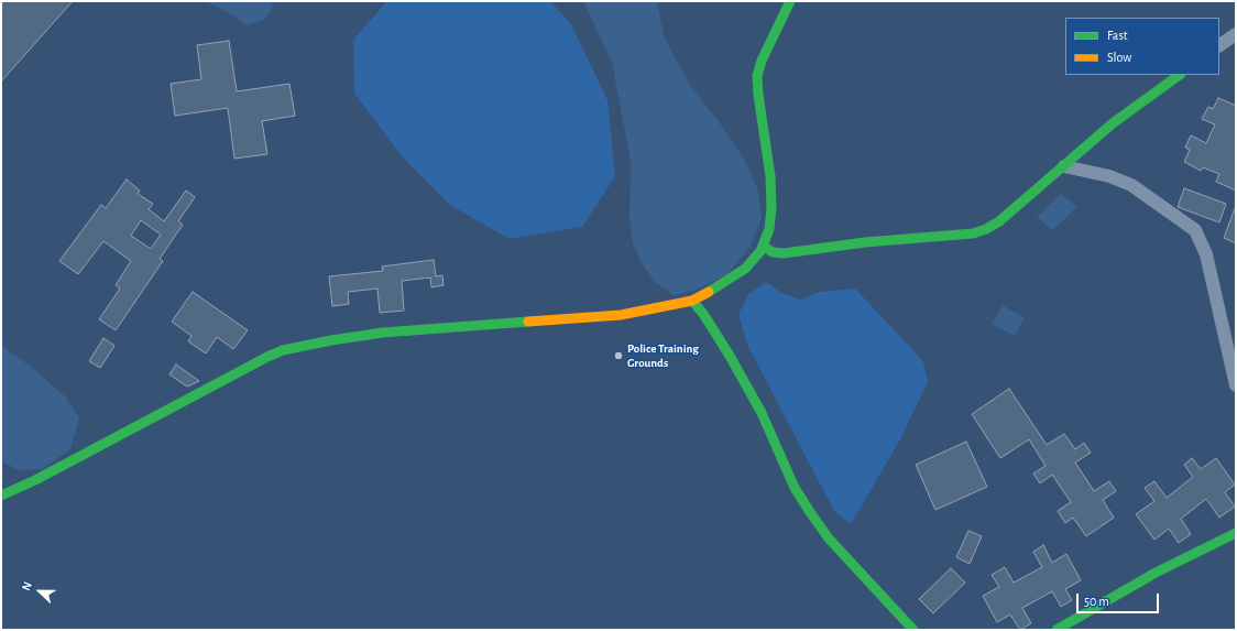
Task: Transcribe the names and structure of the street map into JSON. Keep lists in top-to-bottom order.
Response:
{
  "places": ["Police Training Grounds"],
  "legend": ["Fast", "Slow"],
  "scale_bar": "50 m",
  "north": "left"
}
